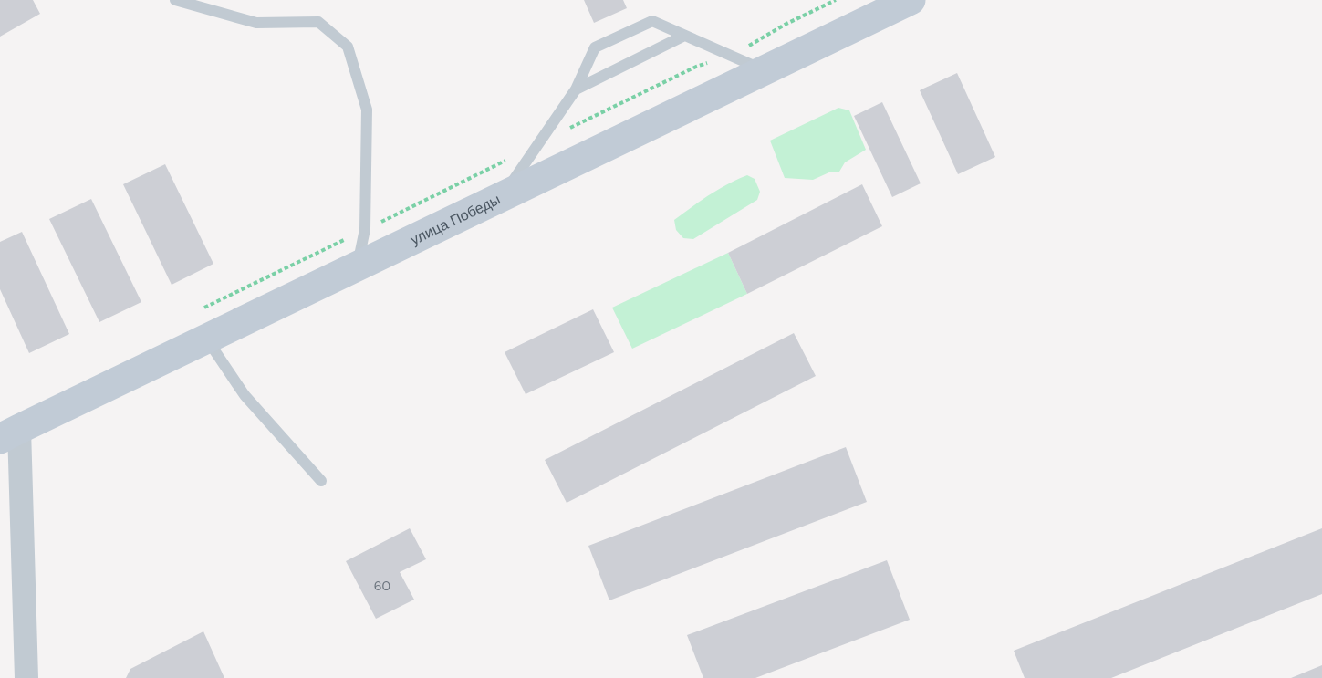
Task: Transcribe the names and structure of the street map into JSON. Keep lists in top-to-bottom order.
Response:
{
  "streets": {
    "main road": ["улица Победы"]
  },
  "house_numbers": ["60"]
}
